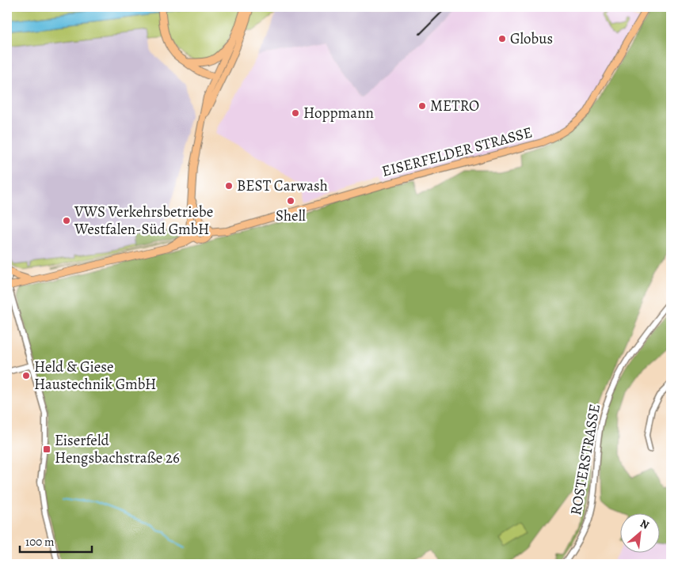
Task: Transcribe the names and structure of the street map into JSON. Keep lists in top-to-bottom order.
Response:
{
  "streets": {
    "main road": ["EISERFELDER STRASSE"],
    "street": ["ROSTERSTRASSE"]
  },
  "places": {
    "other": [
      "Globus",
      "METRO",
      "Hoppmann",
      "BEST Carwash",
      "Shell",
      "VWS Verkehrsbetriebe Westfalen-Süd GmbH",
      "Held & Giese Haustechnik GmbH"
    ],
    "transit": ["Eiserfeld Hengsbachstraße 26"]
  },
  "scale_bar": "100 m",
  "north": "top right"
}
